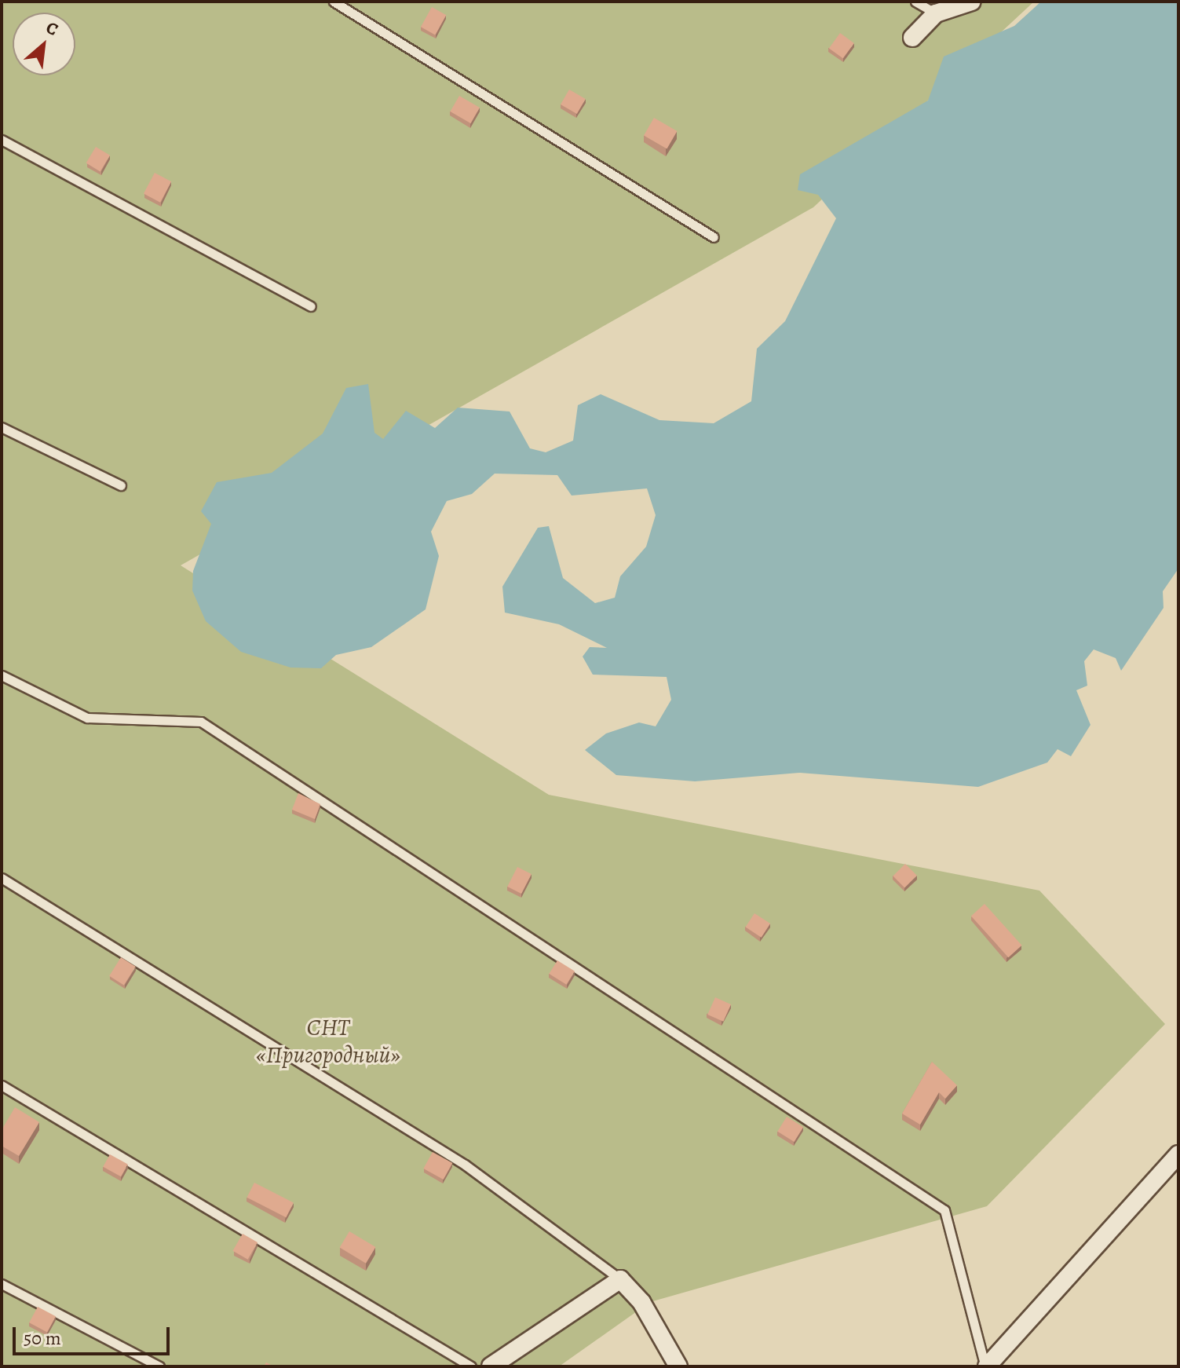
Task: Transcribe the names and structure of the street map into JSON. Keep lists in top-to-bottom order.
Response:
{
  "parks": ["СНТ «Пригородный»"],
  "scale_bar": "50 m",
  "north": "top right"
}
